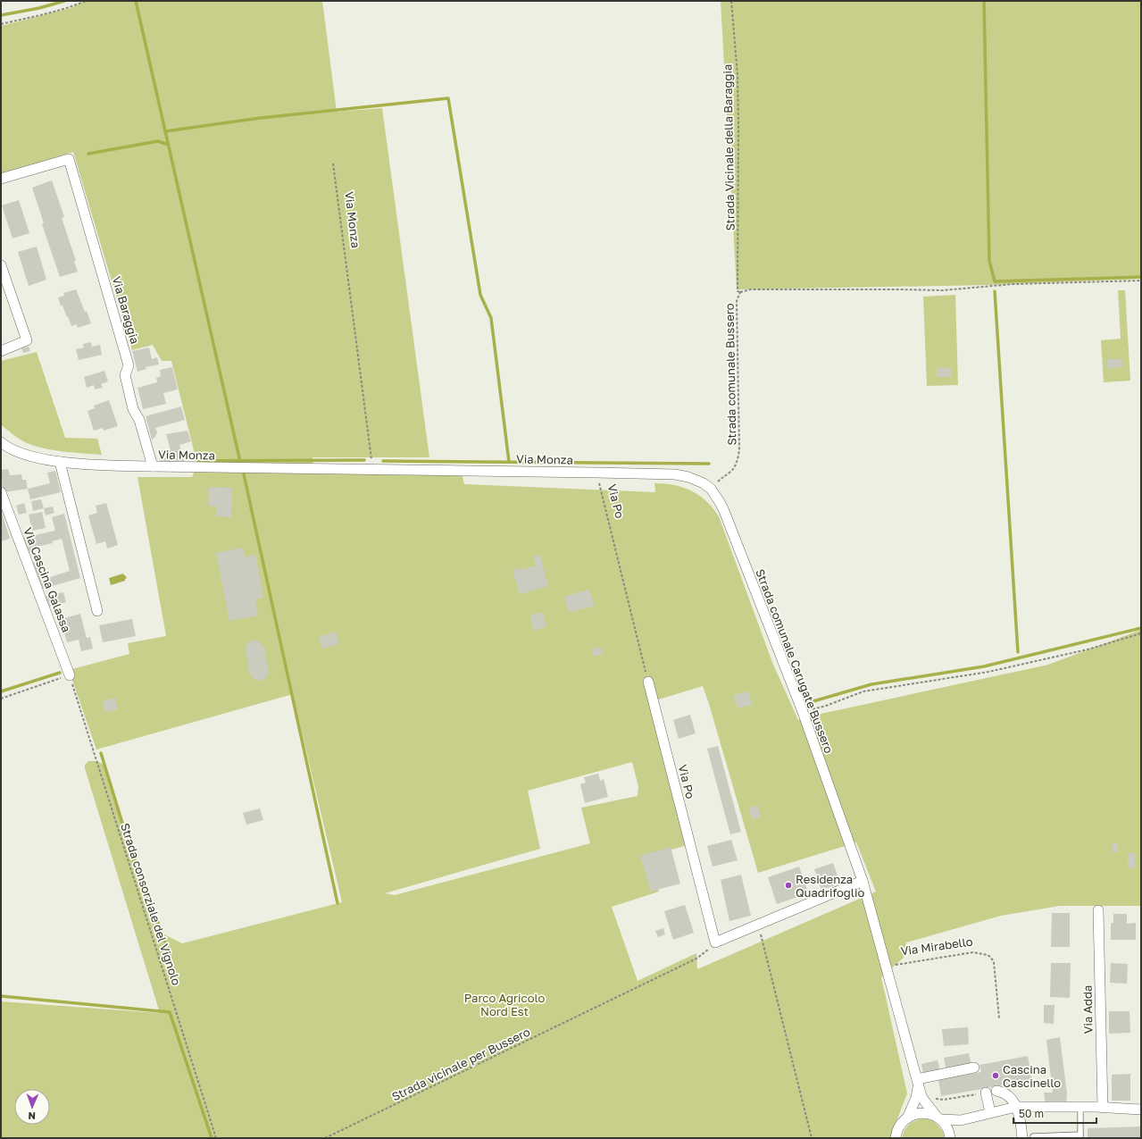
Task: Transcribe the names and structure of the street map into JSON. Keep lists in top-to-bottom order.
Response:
{
  "streets": {
    "street": [
      "Via Monza",
      "Via Baraggia",
      "Via Po",
      "Via Cascina Galassa",
      "Strada comunale Carugate Bussero",
      "Via Mirabello",
      "Via Adda"
    ],
    "path": [
      "Strada Vicinale della Baraggia",
      "Strada comunale Bussero",
      "Strada consorziale del Vignolo",
      "Strada vicinale per Bussero"
    ]
  },
  "crossings": [
    ["Strada Vicinale della Baraggia", "Strada comunale Bussero"],
    ["Via Monza", "Via Baraggia"],
    ["Via Monza", "Strada comunale Bussero"],
    ["Via Monza", "Via Po"],
    ["Via Monza", "Strada comunale Carugate Bussero"],
    ["Strada comunale Bussero", "Strada comunale Carugate Bussero"],
    ["Via Po", "Strada vicinale per Bussero"],
    ["Via Cascina Galassa", "Strada consorziale del Vignolo"],
    ["Strada comunale Carugate Bussero", "Via Mirabello"]
  ],
  "parks": ["Parco Agricolo Nord Est"],
  "places": ["Residenza Quadrifoglio", "Cascina Cascinello"],
  "scale_bar": "50 m",
  "north": "bottom"
}
